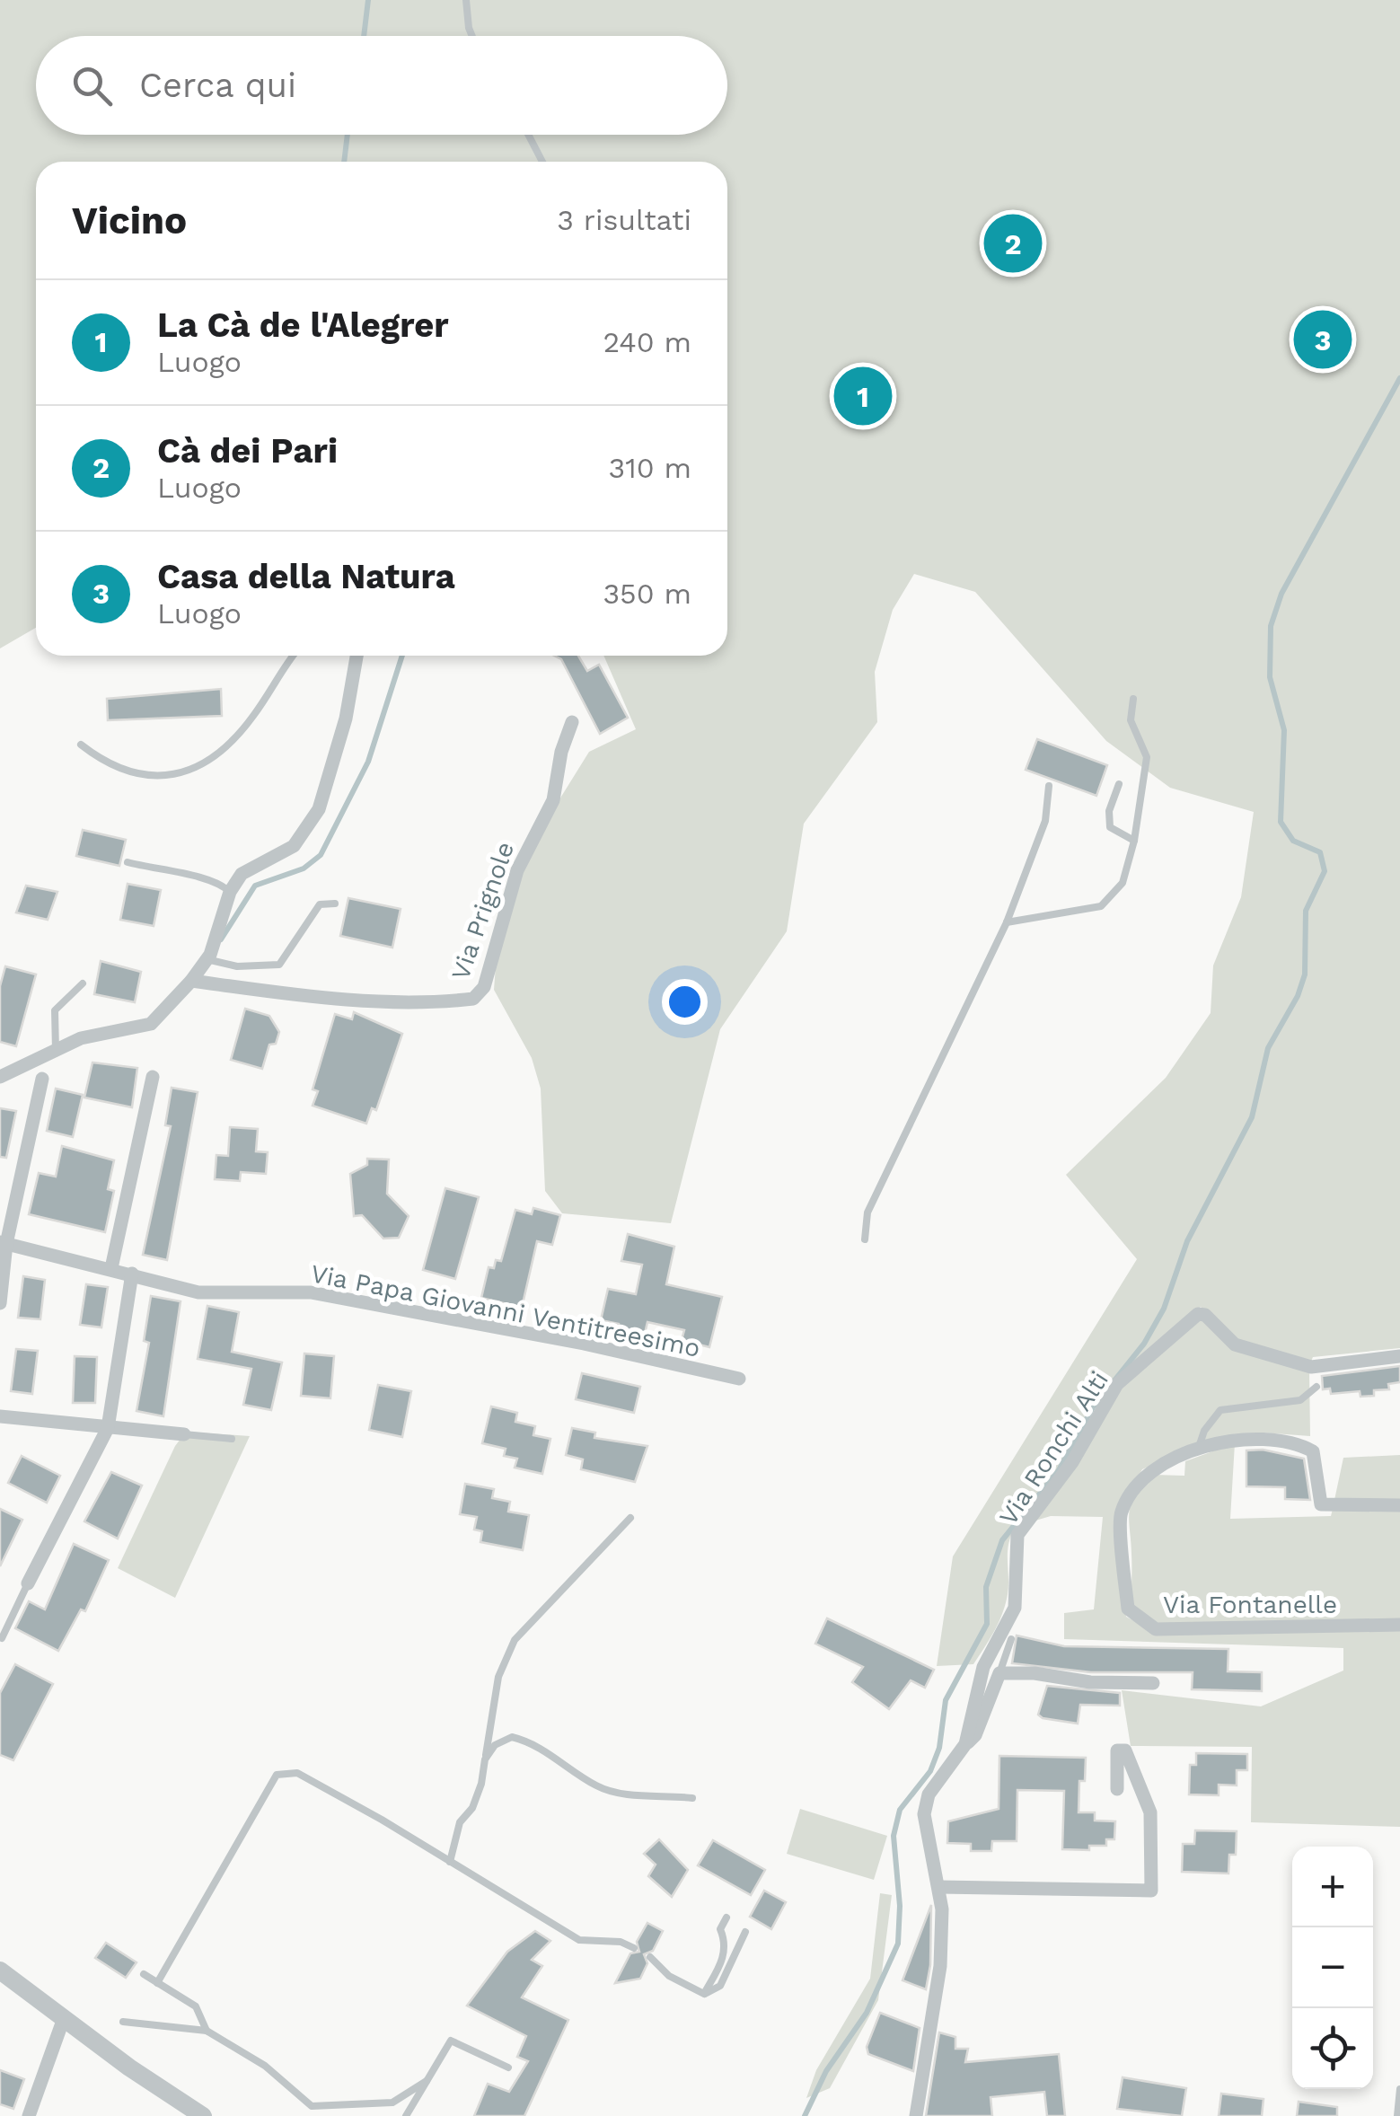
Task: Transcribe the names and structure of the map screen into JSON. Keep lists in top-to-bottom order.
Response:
{
  "streets": {
    "street": [
      "Via Prignole",
      "Via Papa Giovanni Ventitreesimo",
      "Via Ronchi Alti",
      "Via Fontanelle"
    ]
  },
  "page": {
    "search": "Cerca qui",
    "heading": ["Vicino", "3 risultati"],
    "pins": ["2", "3", "1"],
    "list": [
      {
        "mark": "1",
        "name": "La Cà de l'Alegrer",
        "note": "Luogo",
        "value": "240 m"
      },
      {
        "mark": "2",
        "name": "Cà dei Pari",
        "note": "Luogo",
        "value": "310 m"
      },
      {
        "mark": "3",
        "name": "Casa della Natura",
        "note": "Luogo",
        "value": "350 m"
      }
    ],
    "map_buttons": ["+", "−"]
  }
}
